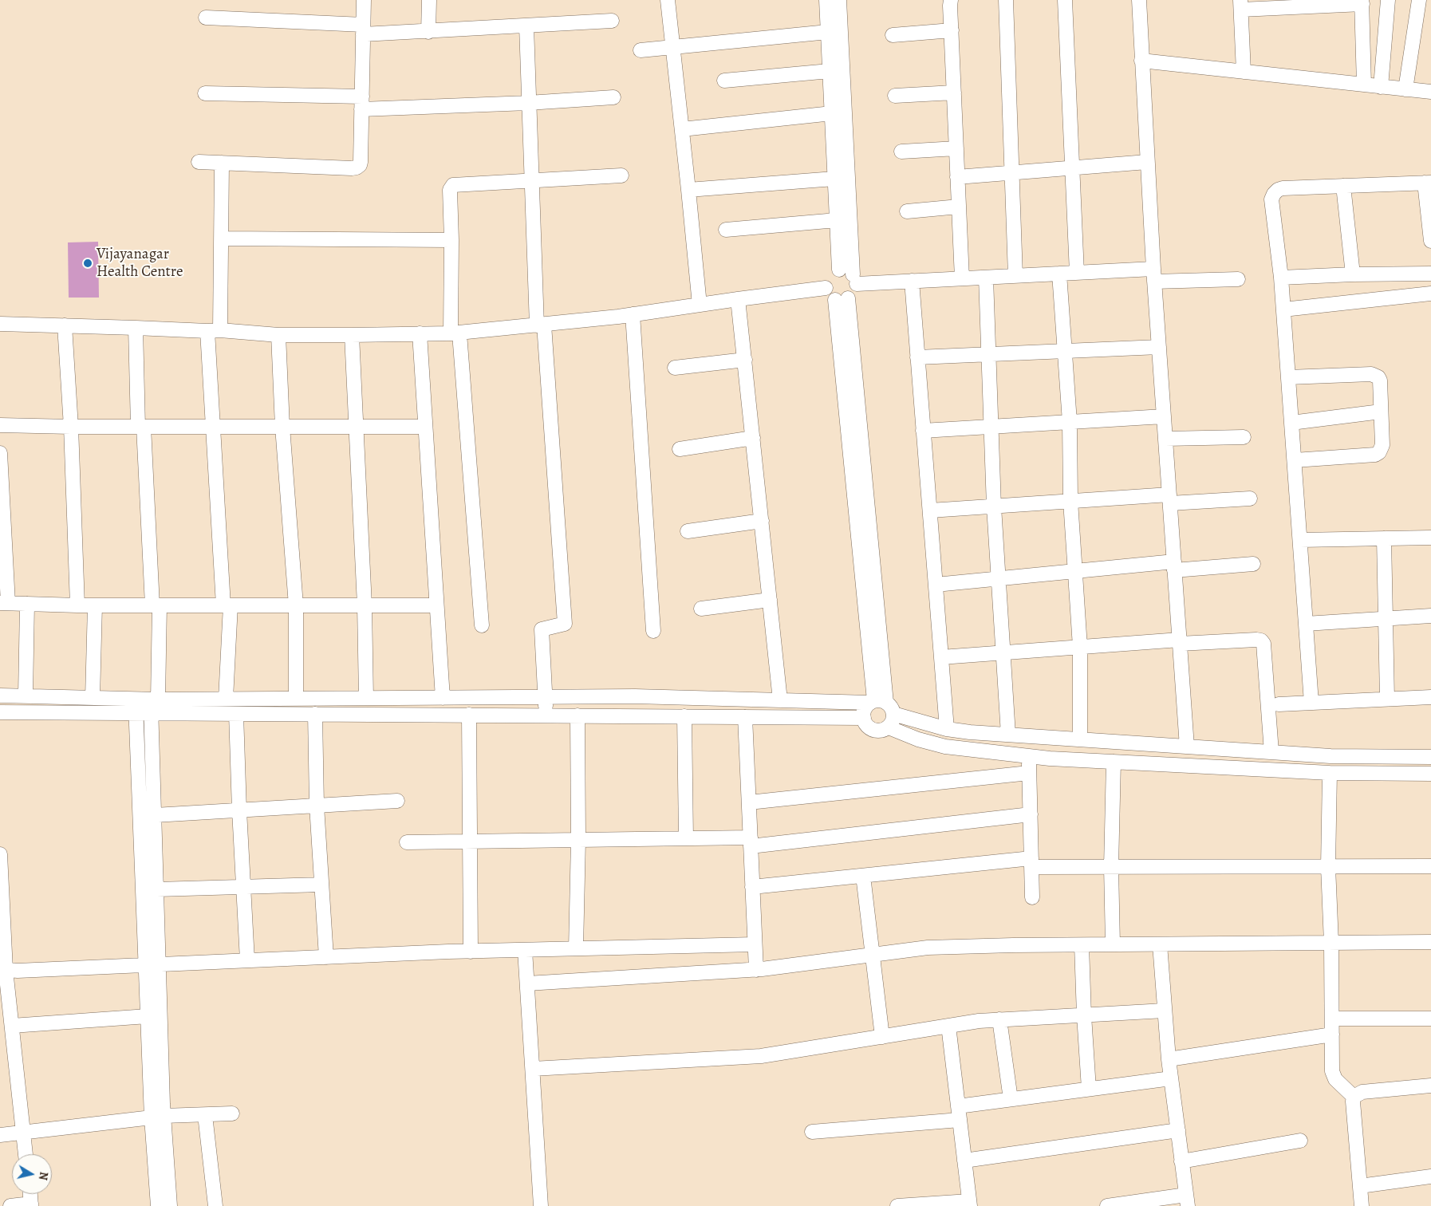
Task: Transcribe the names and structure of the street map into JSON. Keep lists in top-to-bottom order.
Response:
{
  "places": ["Vijayanagar Health Centre"],
  "north": "right"
}
